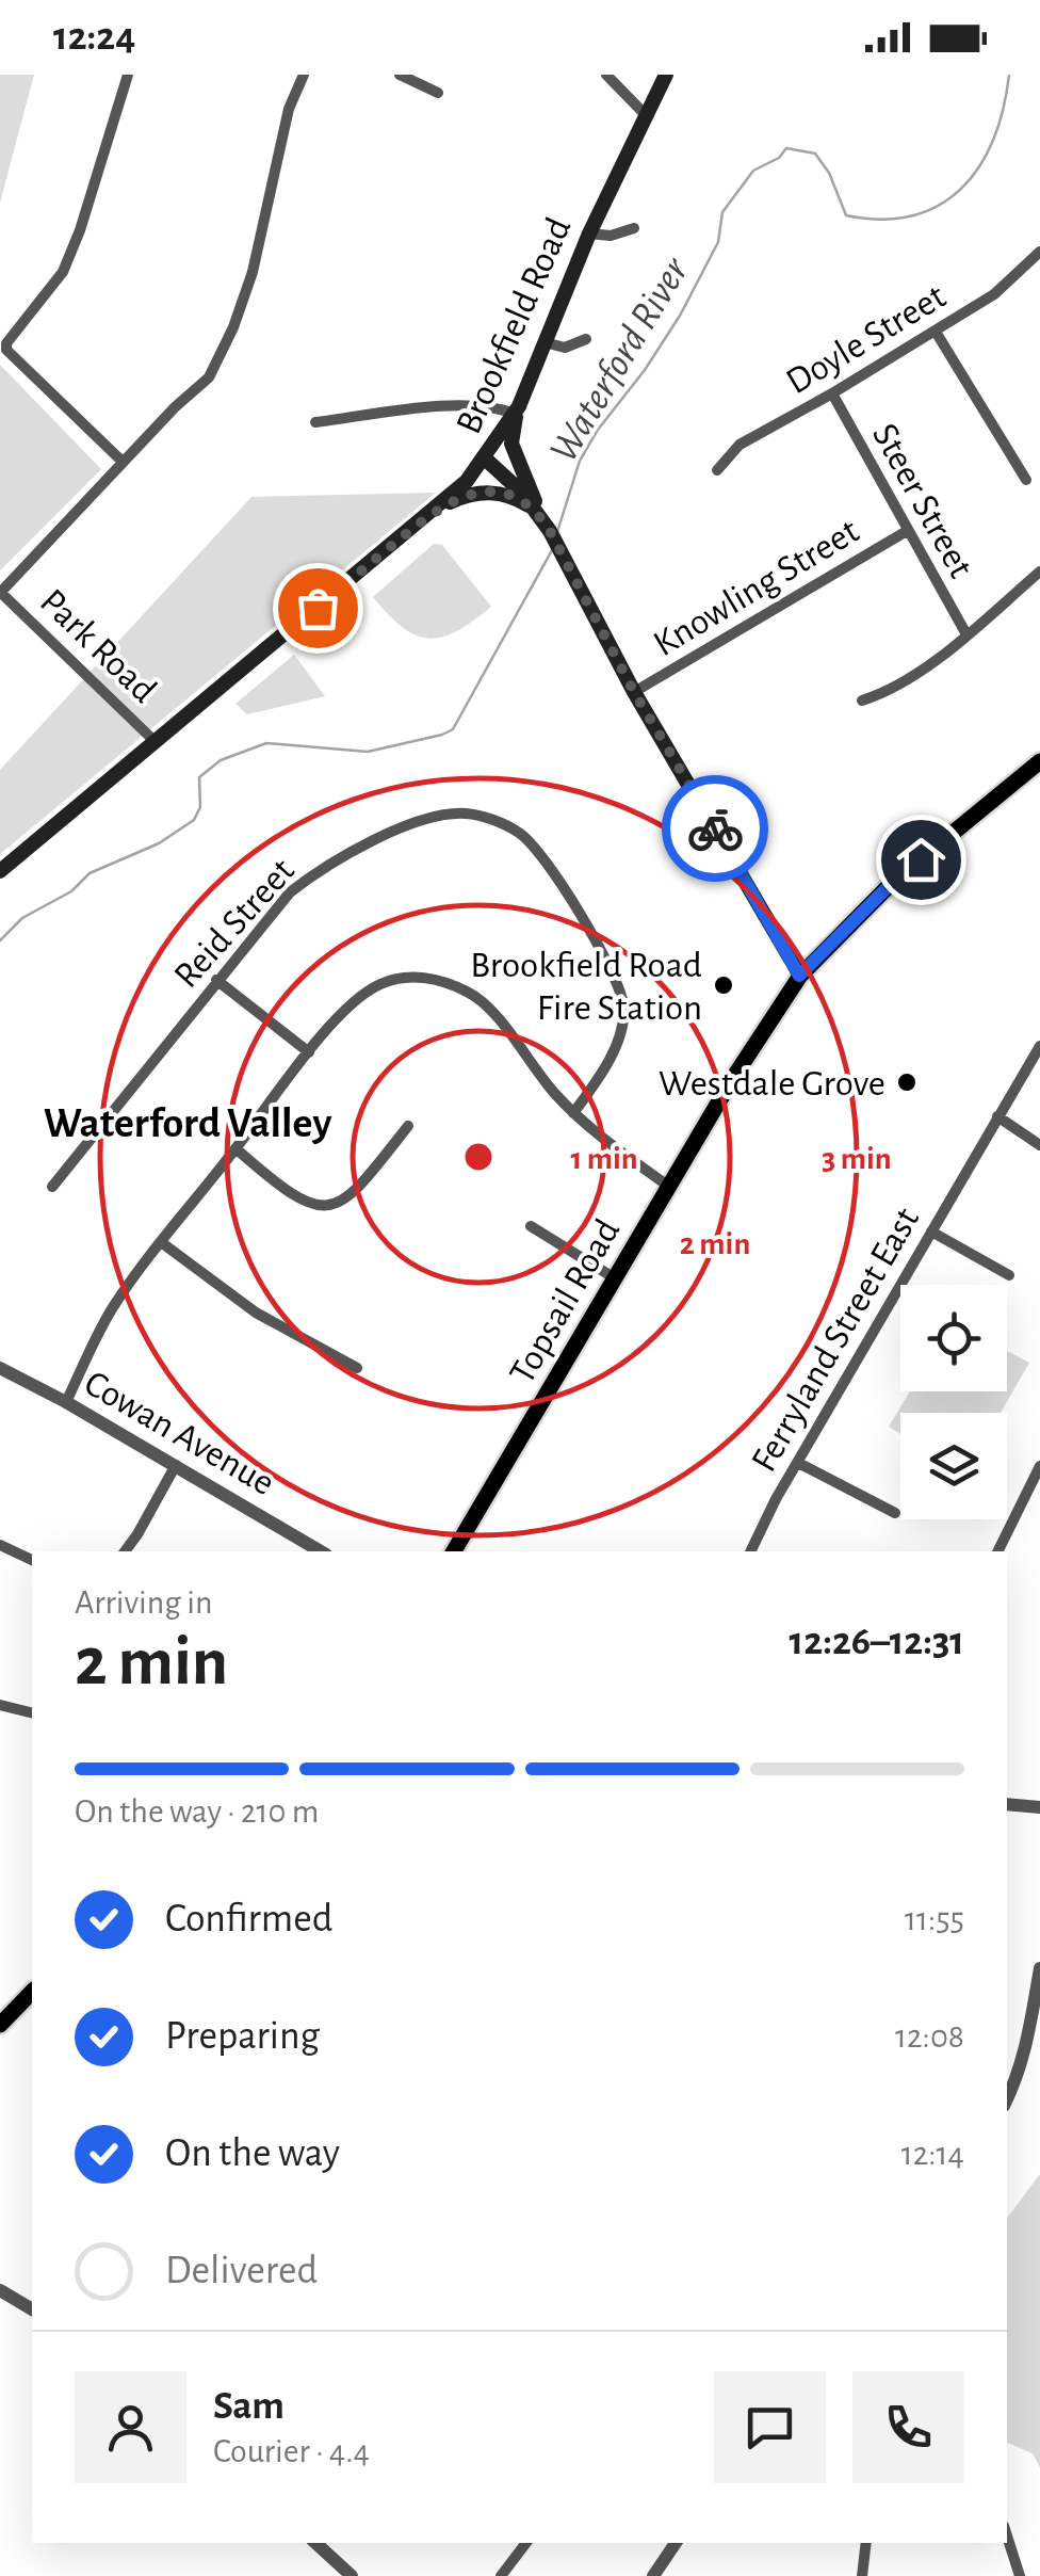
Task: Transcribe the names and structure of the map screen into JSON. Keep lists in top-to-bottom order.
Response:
{
  "streets": {
    "main road": ["Brookfield Road", "Topsail Road"],
    "street": [
      "Doyle Street",
      "Steer Street",
      "Knowling Street",
      "Park Road",
      "Reid Street",
      "Ferryland Street East",
      "Cowan Avenue"
    ]
  },
  "crossings": [
    ["Brookfield Road", "Knowling Street"],
    ["Brookfield Road", "Topsail Road"],
    ["Doyle Street", "Steer Street"],
    ["Steer Street", "Knowling Street"]
  ],
  "districts": ["Waterford Valley"],
  "water": ["Waterford River"],
  "places": ["Brookfield Road Fire Station", "Westdale Grove"],
  "page": {
    "status": "12:24",
    "heading": ["2 min", "Arriving in", "12:26–12:31"],
    "panel": ["Sam", "Courier · 4.4"],
    "bar": "On the way · 210 m",
    "list": [
      ["Confirmed", "11:55"],
      ["Preparing", "12:08"],
      ["On the way", "12:14"],
      "Delivered"
    ]
  },
  "rings": ["1 min", "3 min", "2 min"]
}
